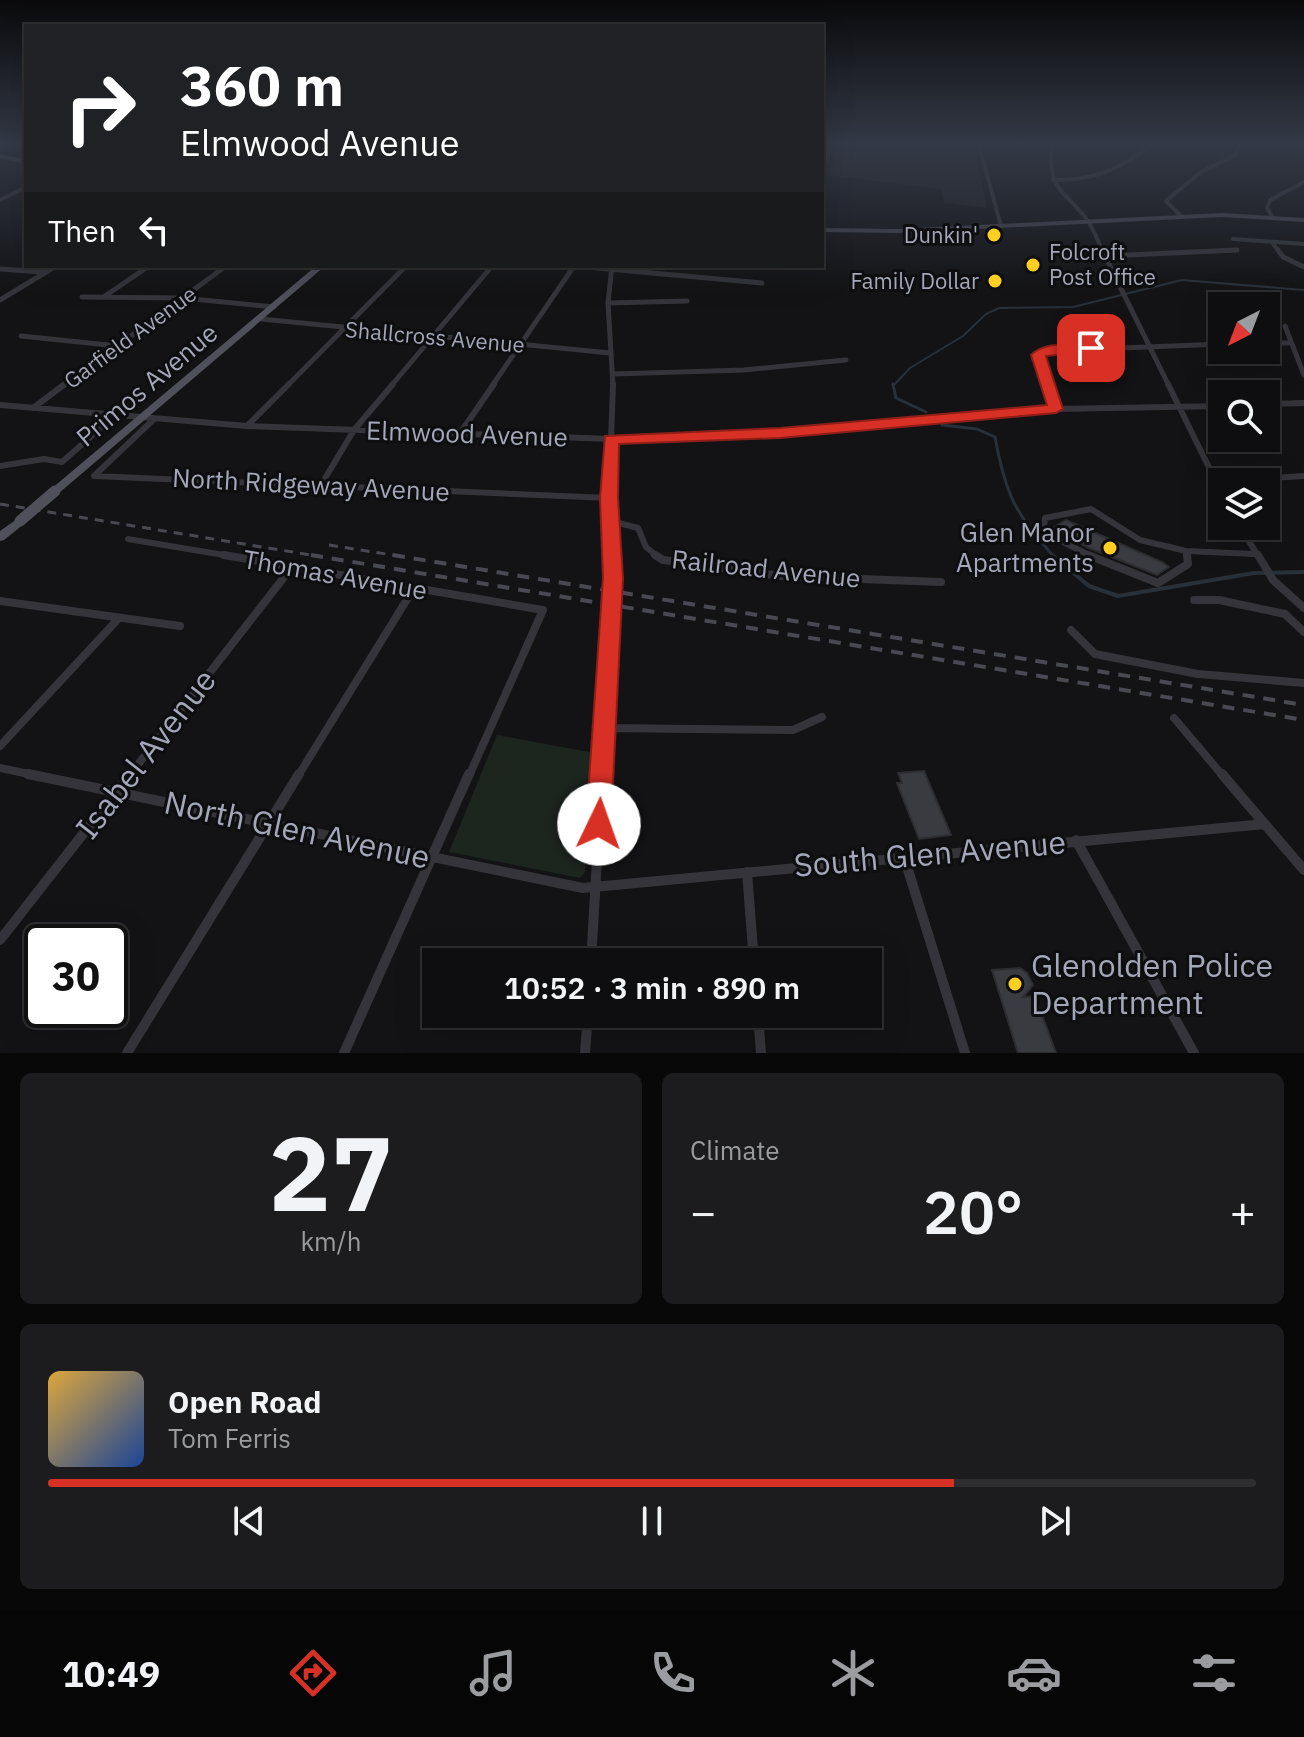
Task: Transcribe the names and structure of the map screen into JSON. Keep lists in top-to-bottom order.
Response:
{
  "streets": {
    "main road": ["Primos Avenue"],
    "street": [
      "Garfield Avenue",
      "Shallcross Avenue",
      "Elmwood Avenue",
      "North Ridgeway Avenue",
      "Railroad Avenue",
      "Thomas Avenue",
      "Isabel Avenue",
      "North Glen Avenue",
      "South Glen Avenue"
    ]
  },
  "crossings": [
    ["Garfield Avenue", "Elmwood Avenue"],
    ["Shallcross Avenue", "Primos Avenue"],
    ["Primos Avenue", "Elmwood Avenue"],
    ["Primos Avenue", "North Ridgeway Avenue"],
    ["Elmwood Avenue", "North Ridgeway Avenue"],
    ["Thomas Avenue", "Isabel Avenue"],
    ["Thomas Avenue", "North Glen Avenue"],
    ["Isabel Avenue", "North Glen Avenue"],
    ["North Glen Avenue", "South Glen Avenue"]
  ],
  "places": [
    "Dunkin'",
    "Folcroft Post Office",
    "Family Dollar",
    "Glen Manor Apartments",
    "Glenolden Police Department"
  ],
  "north": "bottom left",
  "page": {
    "turn": ["360 m", "Elmwood Avenue"],
    "then": "Then",
    "limit": "30",
    "trip": "10:52 · 3 min · 890 m",
    "tile": [
      ["27", "km/h"],
      "Climate"
    ],
    "heat": ["−", "20°", "+"],
    "song": ["Open Road", "Tom Ferris"],
    "tabs": "10:49"
  }
}
